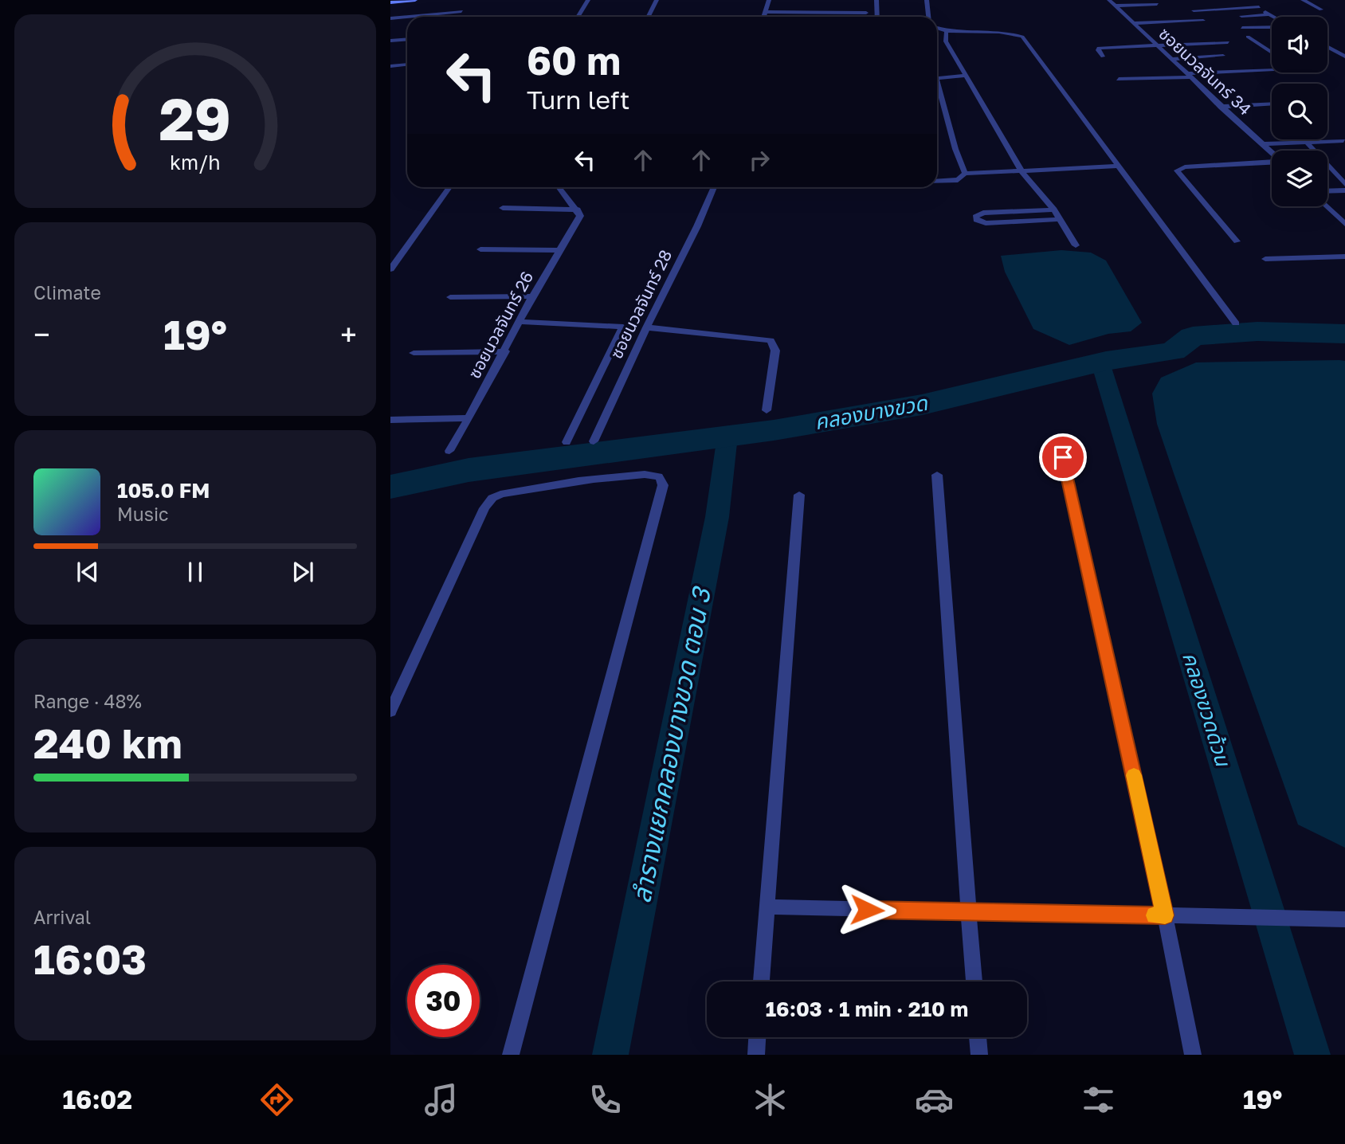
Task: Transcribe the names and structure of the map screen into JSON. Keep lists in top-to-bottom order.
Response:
{
  "streets": {
    "street": ["ซอยนวลจันทร์ 34", "ซอยนวลจันทร์ 28", "ซอยนวลจันทร์ 26"]
  },
  "water": ["คลองบางขวด", "คลองขวดด้วน", "ลำรางแยกคลองบางขวด ตอน 3"],
  "page": {
    "turn": ["60 m", "Turn left"],
    "tile": [
      "Climate",
      ["Range · 48%", "240 km"],
      ["Arrival", "16:03"]
    ],
    "heat": ["−", "19°", "+"],
    "song": ["105.0 FM", "Music"],
    "limit": "30",
    "trip": "16:03 · 1 min · 210 m",
    "tabs": ["16:02", "19°"],
    "gauge": ["29", "km/h"]
  }
}
